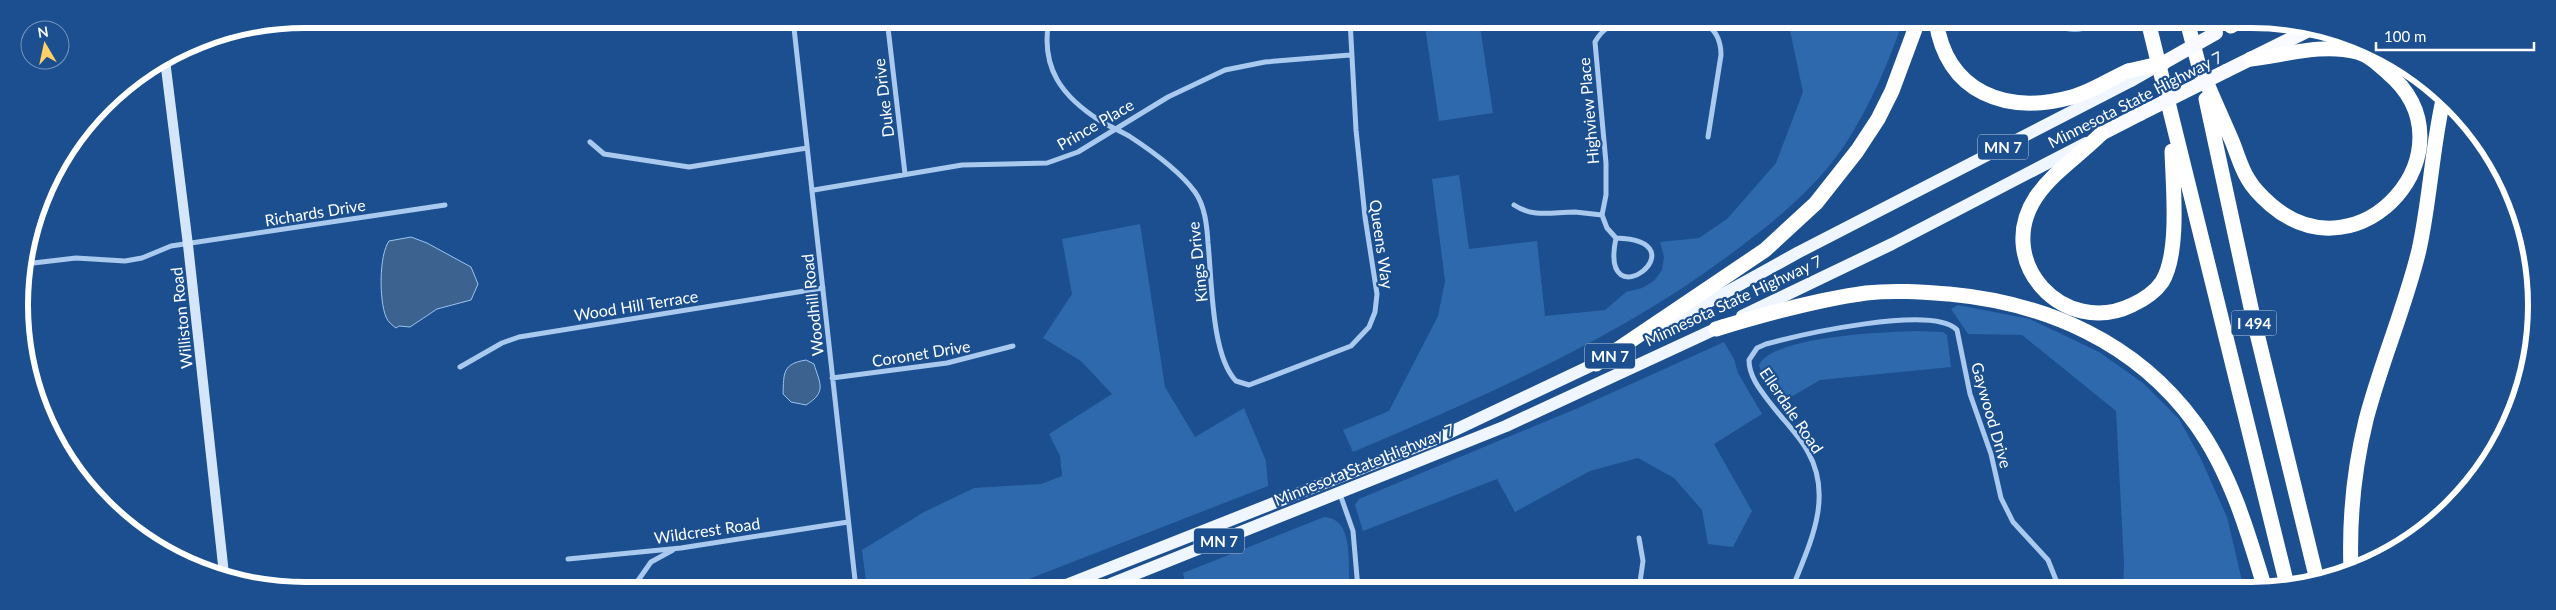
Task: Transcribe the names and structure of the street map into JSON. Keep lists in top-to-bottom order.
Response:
{
  "streets": {
    "highway": ["Minnesota State Highway 7", "MN 7", "I 494"],
    "main road": ["Williston Road"],
    "street": [
      "Duke Drive",
      "Highview Place",
      "Prince Place",
      "Richards Drive",
      "Queens Way",
      "Kings Drive",
      "Wood Hill Terrace",
      "Woodhill Road",
      "Coronet Drive",
      "Ellerdale Road",
      "Gaywood Drive",
      "Wildcrest Road"
    ]
  },
  "crossings": [
    ["Duke Drive", "Prince Place"],
    ["Prince Place", "Queens Way"],
    ["Prince Place", "Kings Drive"],
    ["Prince Place", "Woodhill Road"],
    ["Richards Drive", "Williston Road"],
    ["Queens Way", "Kings Drive"],
    ["Wood Hill Terrace", "Woodhill Road"],
    ["Woodhill Road", "Coronet Drive"],
    ["Woodhill Road", "Wildcrest Road"],
    ["Ellerdale Road", "Gaywood Drive"]
  ],
  "scale_bar": "100 m",
  "north": "top"
}
